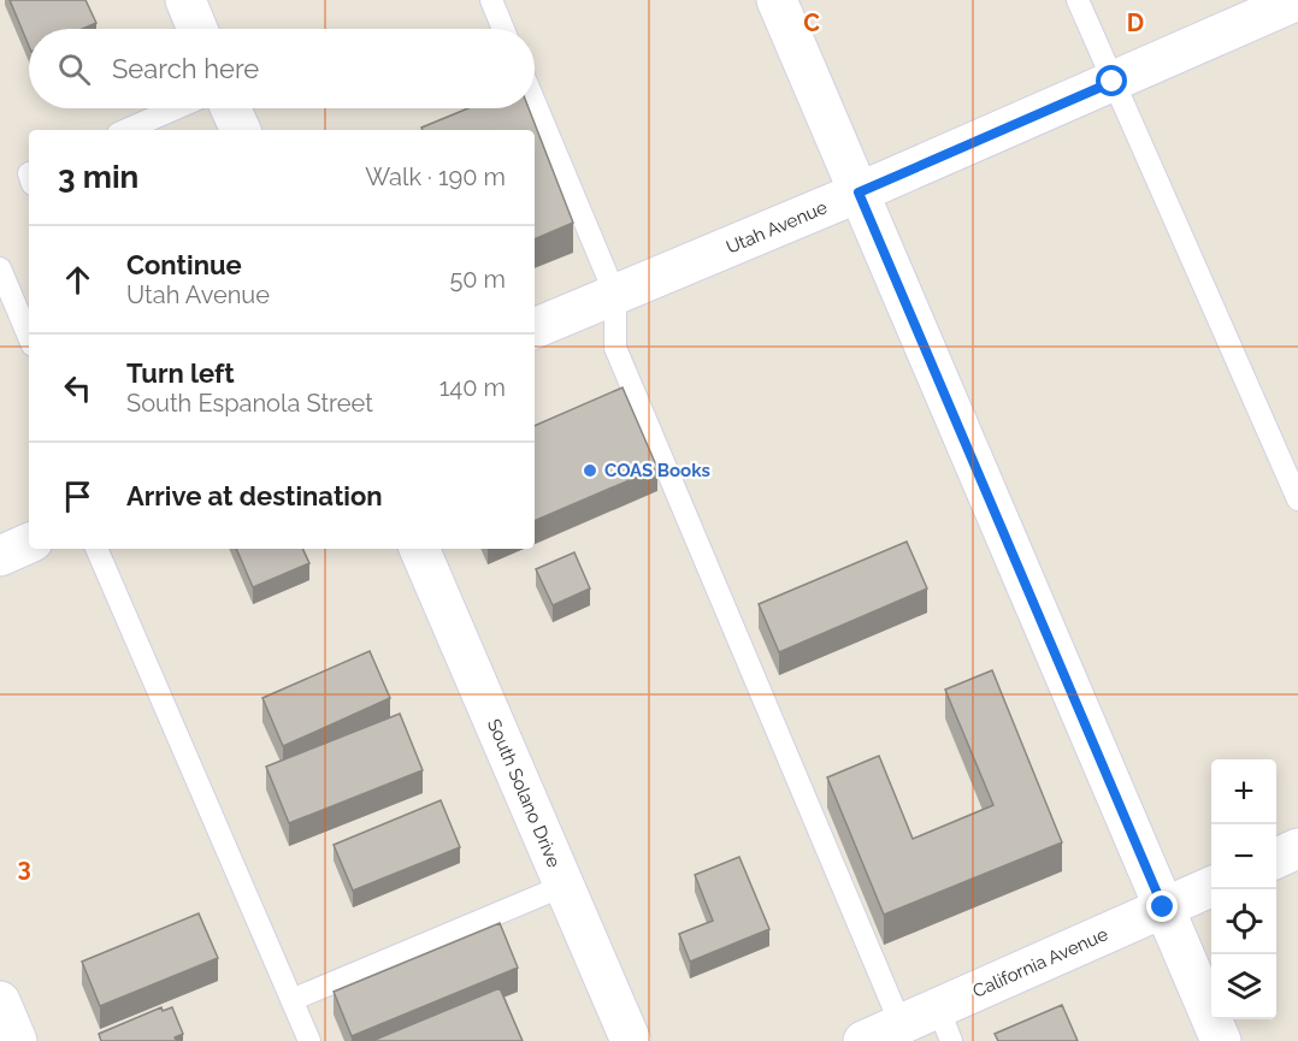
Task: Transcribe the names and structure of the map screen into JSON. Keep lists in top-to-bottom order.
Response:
{
  "streets": {
    "street": ["Utah Avenue", "South Solano Drive", "California Avenue"]
  },
  "places": ["COAS Books"],
  "page": {
    "search": "Search here",
    "heading": ["3 min", "Walk · 190 m"],
    "list": [
      ["Continue", "Utah Avenue", "50 m"],
      ["Turn left", "South Espanola Street", "140 m"],
      "Arrive at destination"
    ],
    "map_buttons": ["+", "−"]
  },
  "grid": {
    "columns": ["C", "D"],
    "rows": ["3"]
  }
}
